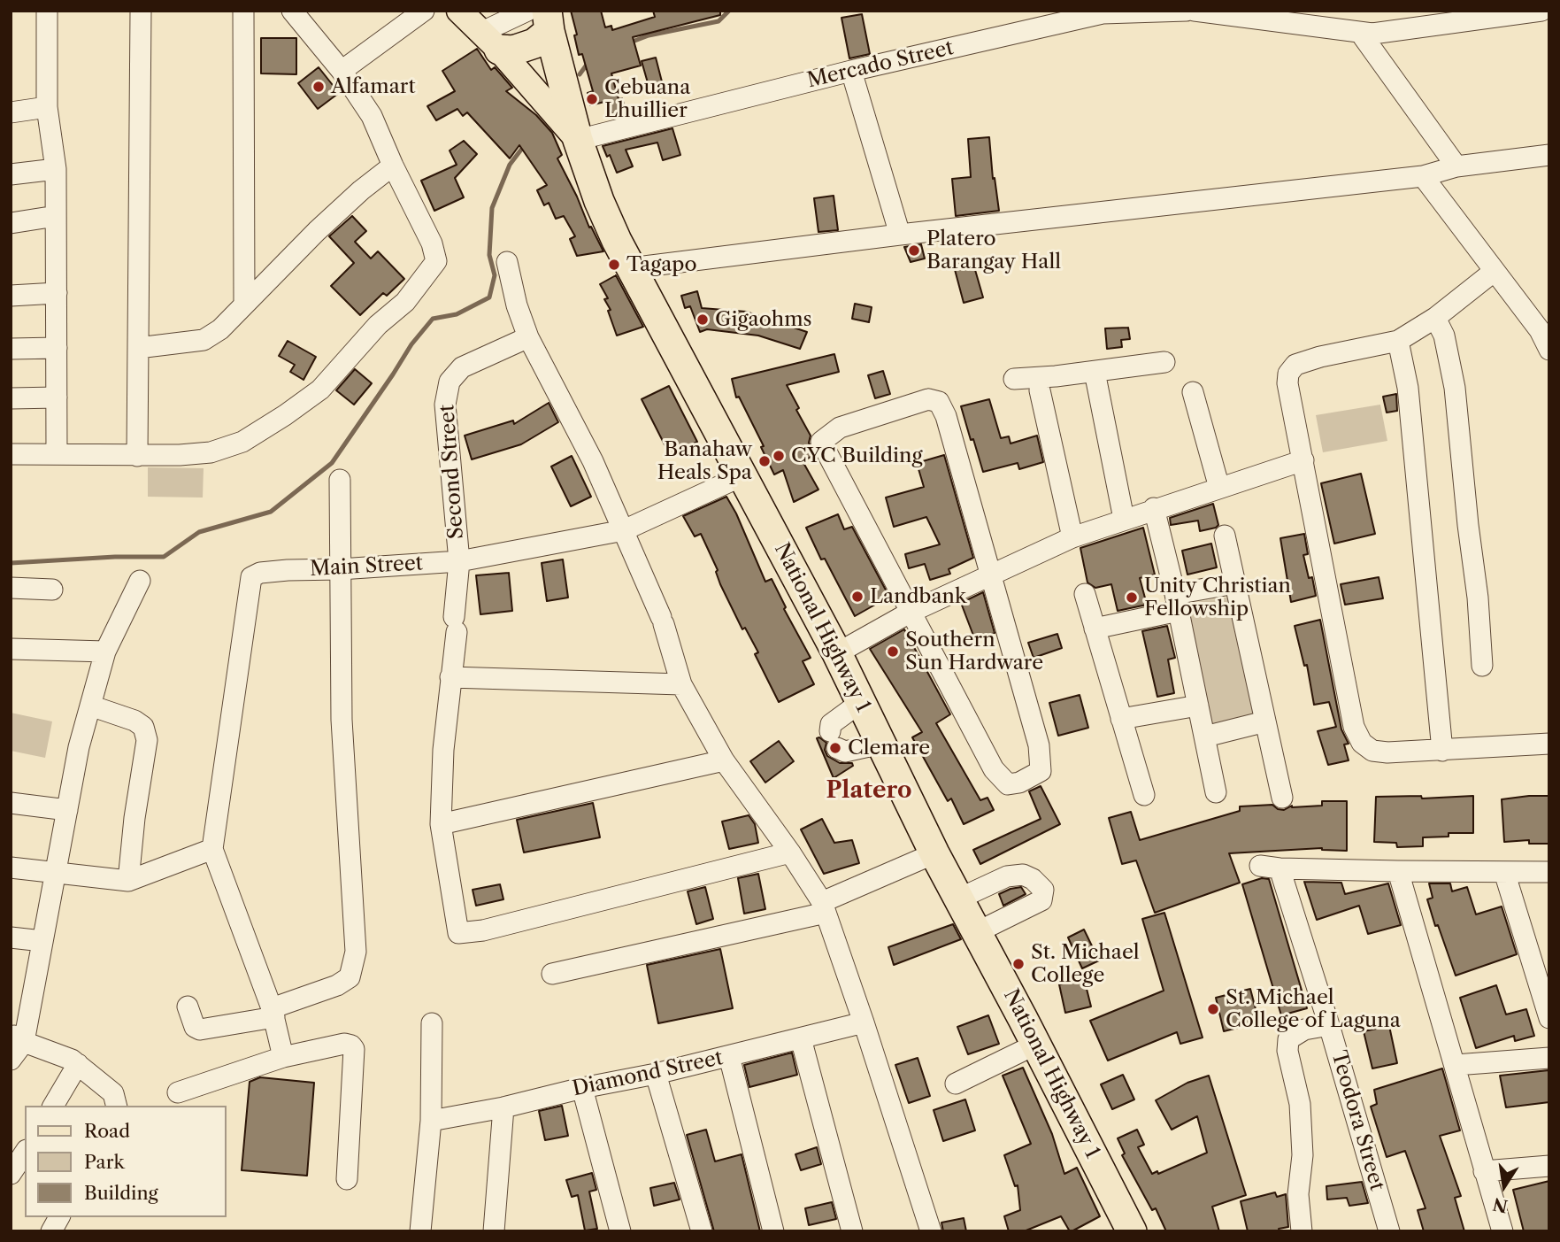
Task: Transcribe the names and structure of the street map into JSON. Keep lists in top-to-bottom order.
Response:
{
  "streets": {
    "highway": ["National Highway 1"],
    "street": [
      "Mercado Street",
      "Second Street",
      "Main Street",
      "Diamond Street",
      "Teodora Street"
    ]
  },
  "crossings": [
    ["Mercado Street", "National Highway 1"],
    ["Second Street", "Main Street"],
    ["Main Street", "National Highway 1"]
  ],
  "districts": ["Platero"],
  "places": [
    "Alfamart",
    "Cebuana Lhuillier",
    "Platero Barangay Hall",
    "Tagapo",
    "Gigaohms",
    "CYC Building",
    "Banahaw Heals Spa",
    "Landbank",
    "Unity Christian Fellowship",
    "Southern Sun Hardware",
    "Clemare",
    "St. Michael College",
    "St. Michael College of Laguna"
  ],
  "legend": ["Road", "Park", "Building"],
  "north": "bottom"
}
